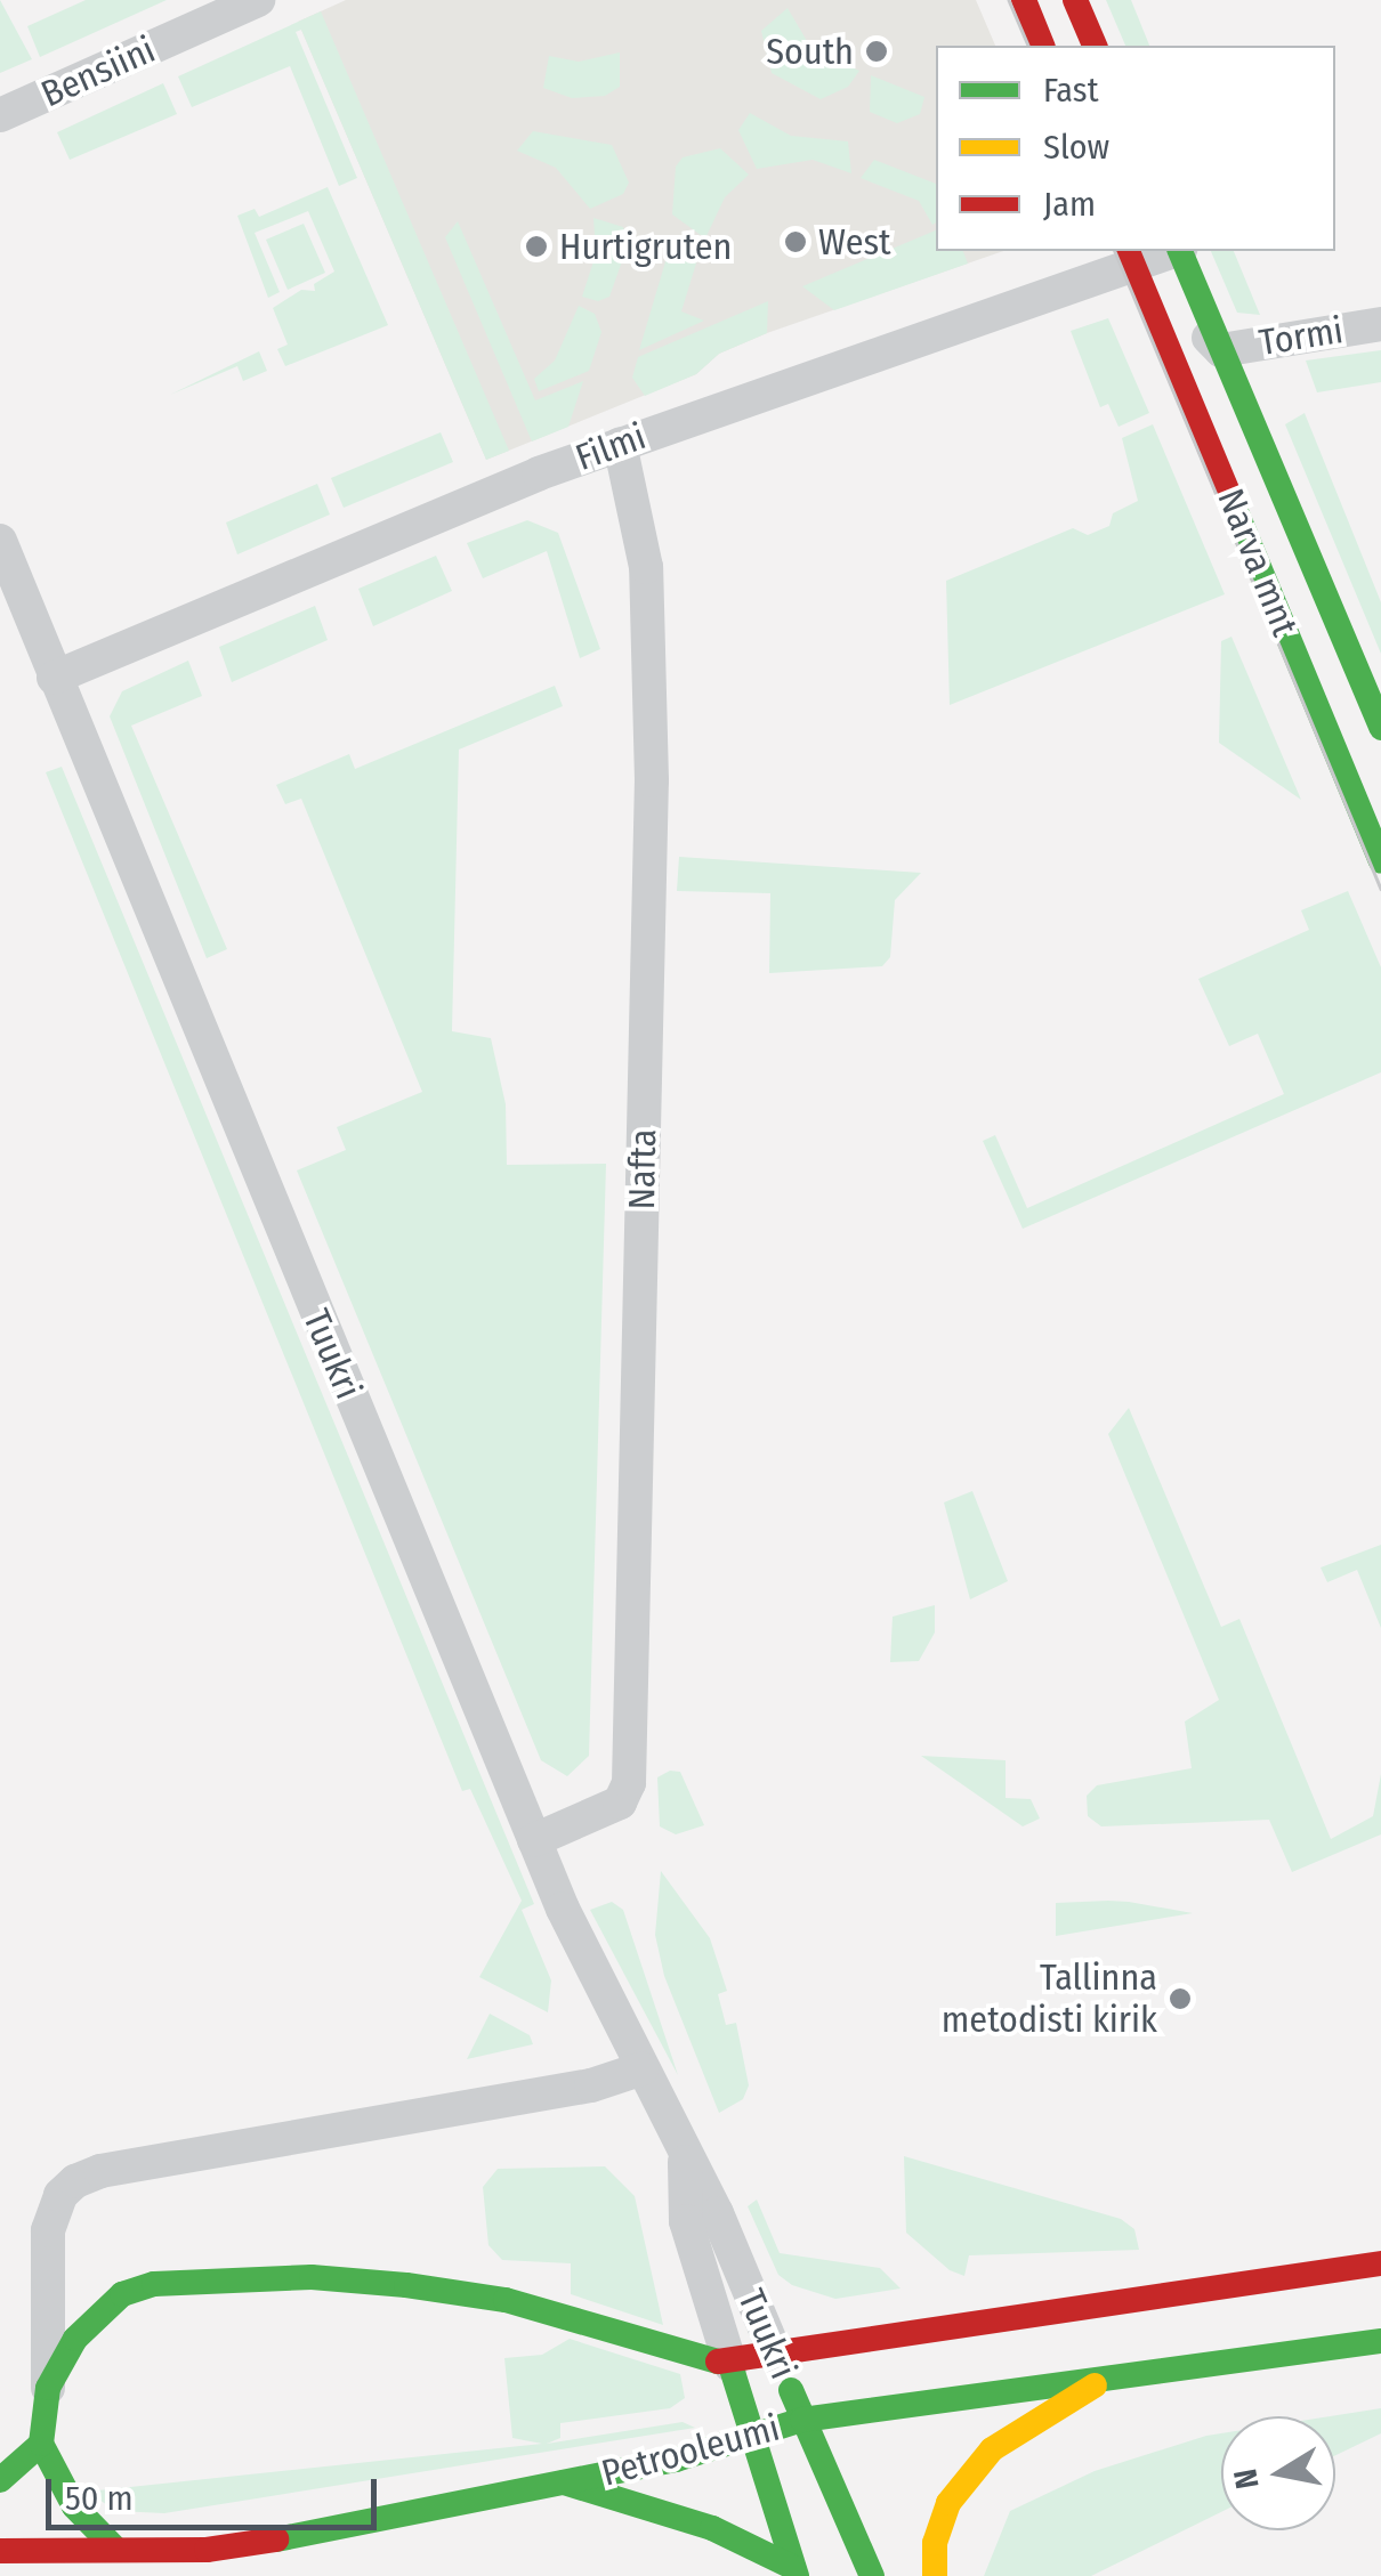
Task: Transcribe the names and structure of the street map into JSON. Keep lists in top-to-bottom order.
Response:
{
  "streets": {
    "street": [
      "Bensiini",
      "Tormi",
      "Filmi",
      "Narva mnt",
      "Nafta",
      "Tuukri",
      "Petrooleumi"
    ]
  },
  "crossings": [
    ["Tormi", "Narva mnt"],
    ["Filmi", "Narva mnt"],
    ["Filmi", "Nafta"],
    ["Filmi", "Tuukri"],
    ["Nafta", "Tuukri"],
    ["Tuukri", "Petrooleumi"]
  ],
  "places": [
    "South",
    "West",
    "Hurtigruten",
    "Tallinna metodisti kirik"
  ],
  "legend": ["Fast", "Slow", "Jam"],
  "scale_bar": "50 m",
  "north": "left"
}
